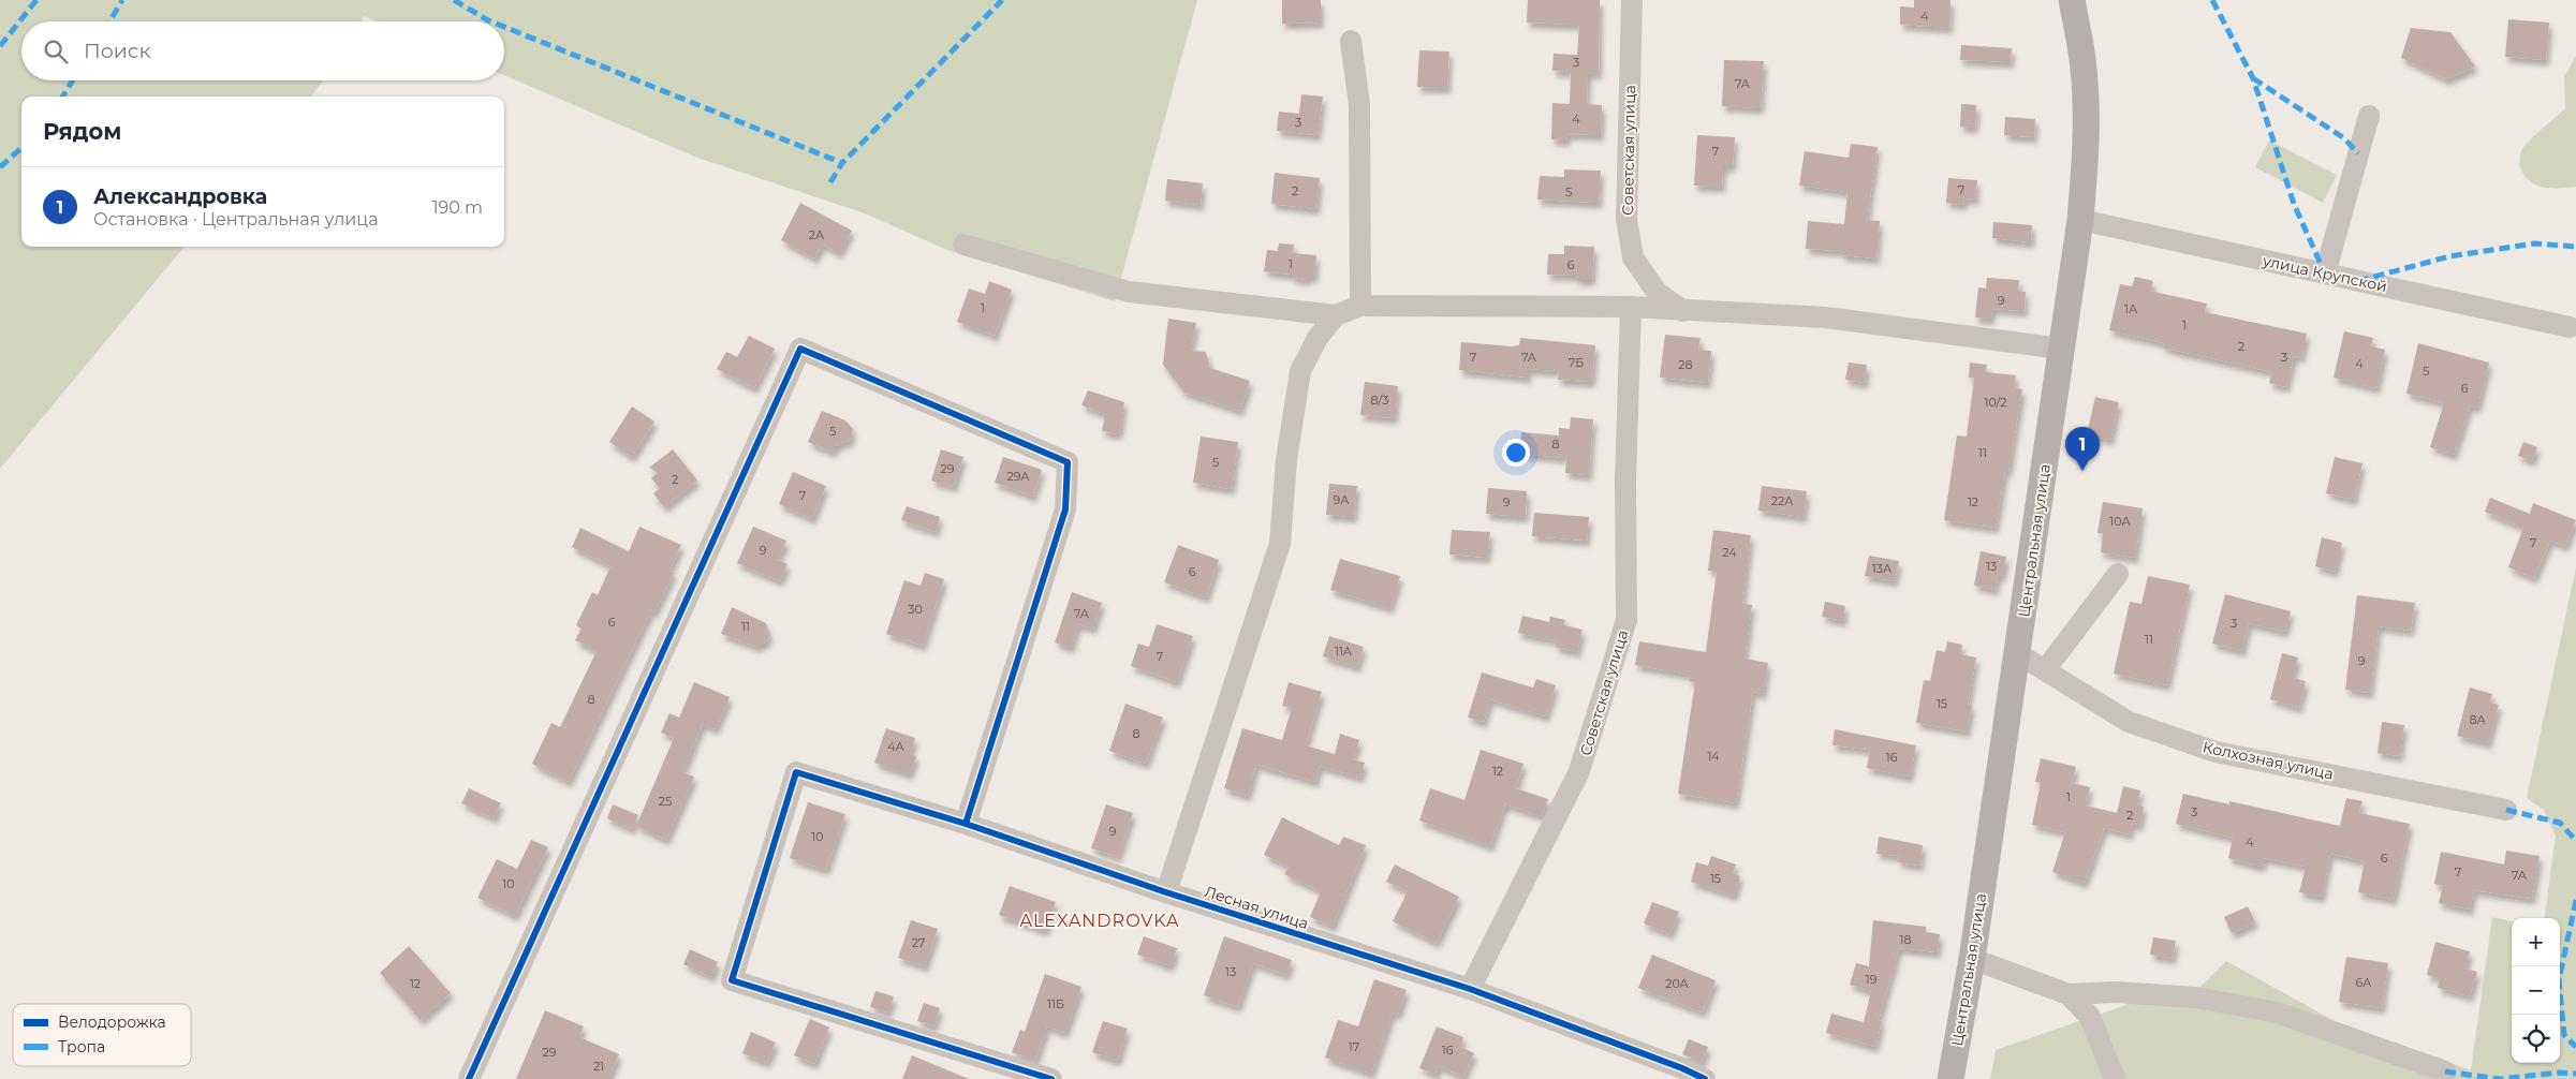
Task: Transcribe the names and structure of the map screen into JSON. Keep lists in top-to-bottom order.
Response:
{
  "streets": {
    "main road": ["Центральная улица"],
    "street": [
      "Советская улица",
      "улица Крупской",
      "Колхозная улица",
      "Лесная улица"
    ]
  },
  "crossings": [
    ["Советская улица", "Лесная улица"],
    ["улица Крупской", "Центральная улица"],
    ["Центральная улица", "Колхозная улица"]
  ],
  "districts": ["ALEXANDROVKA"],
  "house_numbers": [
    "4",
    "3",
    "7А",
    "4",
    "3",
    "7",
    "7",
    "2",
    "5",
    "2А",
    "1",
    "6",
    "9",
    "1",
    "1А",
    "1",
    "2",
    "7",
    "7А",
    "3",
    "7Б",
    "4",
    "28",
    "5",
    "6",
    "8/3",
    "10/2",
    "5",
    "8",
    "11",
    "5",
    "29",
    "29А",
    "2",
    "7",
    "9А",
    "22А",
    "9",
    "12",
    "10А",
    "7",
    "9",
    "24",
    "13",
    "13А",
    "6",
    "30",
    "7А",
    "6",
    "3",
    "11",
    "11",
    "11А",
    "7",
    "9",
    "8",
    "15",
    "8А",
    "8",
    "4А",
    "14",
    "16",
    "12",
    "1",
    "25",
    "3",
    "2",
    "9",
    "10",
    "4",
    "6",
    "7",
    "7А",
    "15",
    "10",
    "18",
    "27",
    "13",
    "19",
    "6А",
    "12",
    "20А",
    "11Б",
    "17",
    "16",
    "29",
    "21"
  ],
  "legend": ["Велодорожка", "Тропа"],
  "page": {
    "search": "Поиск",
    "heading": "Рядом",
    "list": [
      {
        "mark": "1",
        "name": "Александровка",
        "note": "Остановка · Центральная улица",
        "value": "190 m"
      }
    ],
    "pins": "1",
    "map_buttons": ["+", "−"]
  }
}
